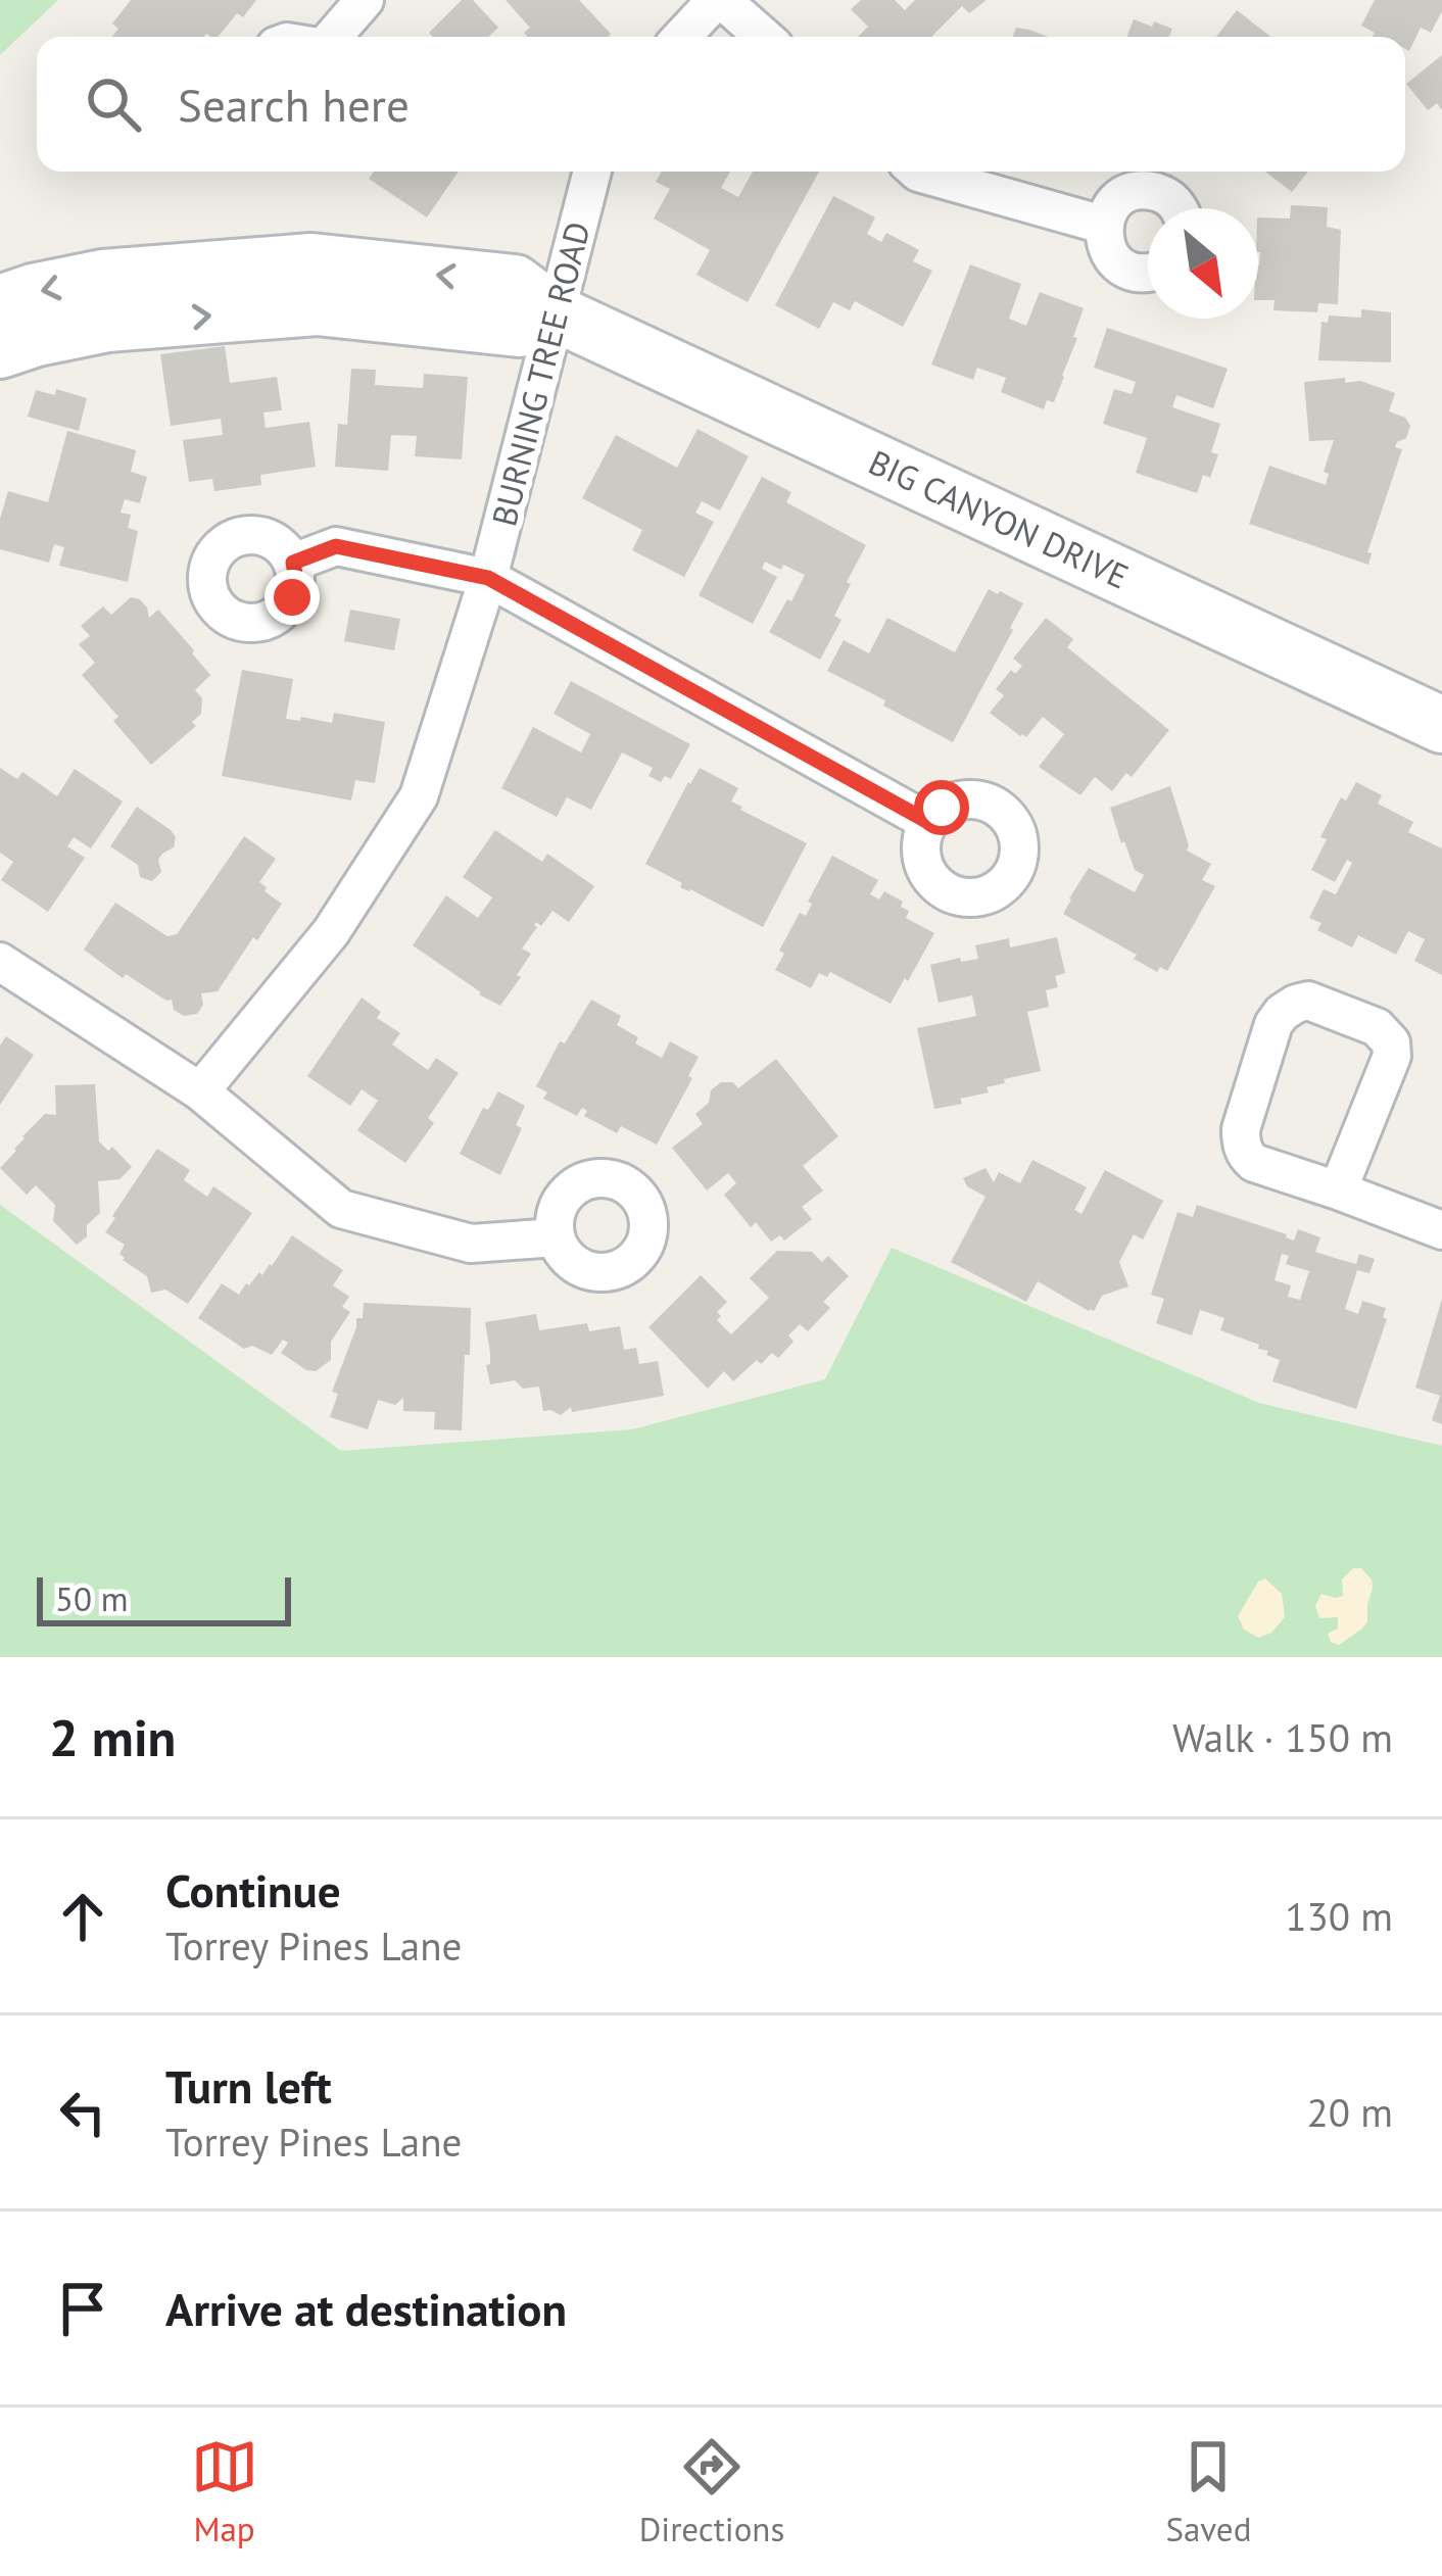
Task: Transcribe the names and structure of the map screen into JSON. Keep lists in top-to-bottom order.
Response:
{
  "streets": {
    "street": ["BURNING TREE ROAD", "BIG CANYON DRIVE"]
  },
  "crossings": [
    ["BURNING TREE ROAD", "BIG CANYON DRIVE"]
  ],
  "scale_bar": "50 m",
  "north": "bottom right",
  "page": {
    "search": "Search here",
    "scale": "50 m",
    "heading": ["2 min", "Walk · 150 m"],
    "list": [
      ["Continue", "Torrey Pines Lane", "130 m"],
      ["Turn left", "Torrey Pines Lane", "20 m"],
      "Arrive at destination"
    ],
    "nav": ["Map", "Directions", "Saved"]
  }
}
